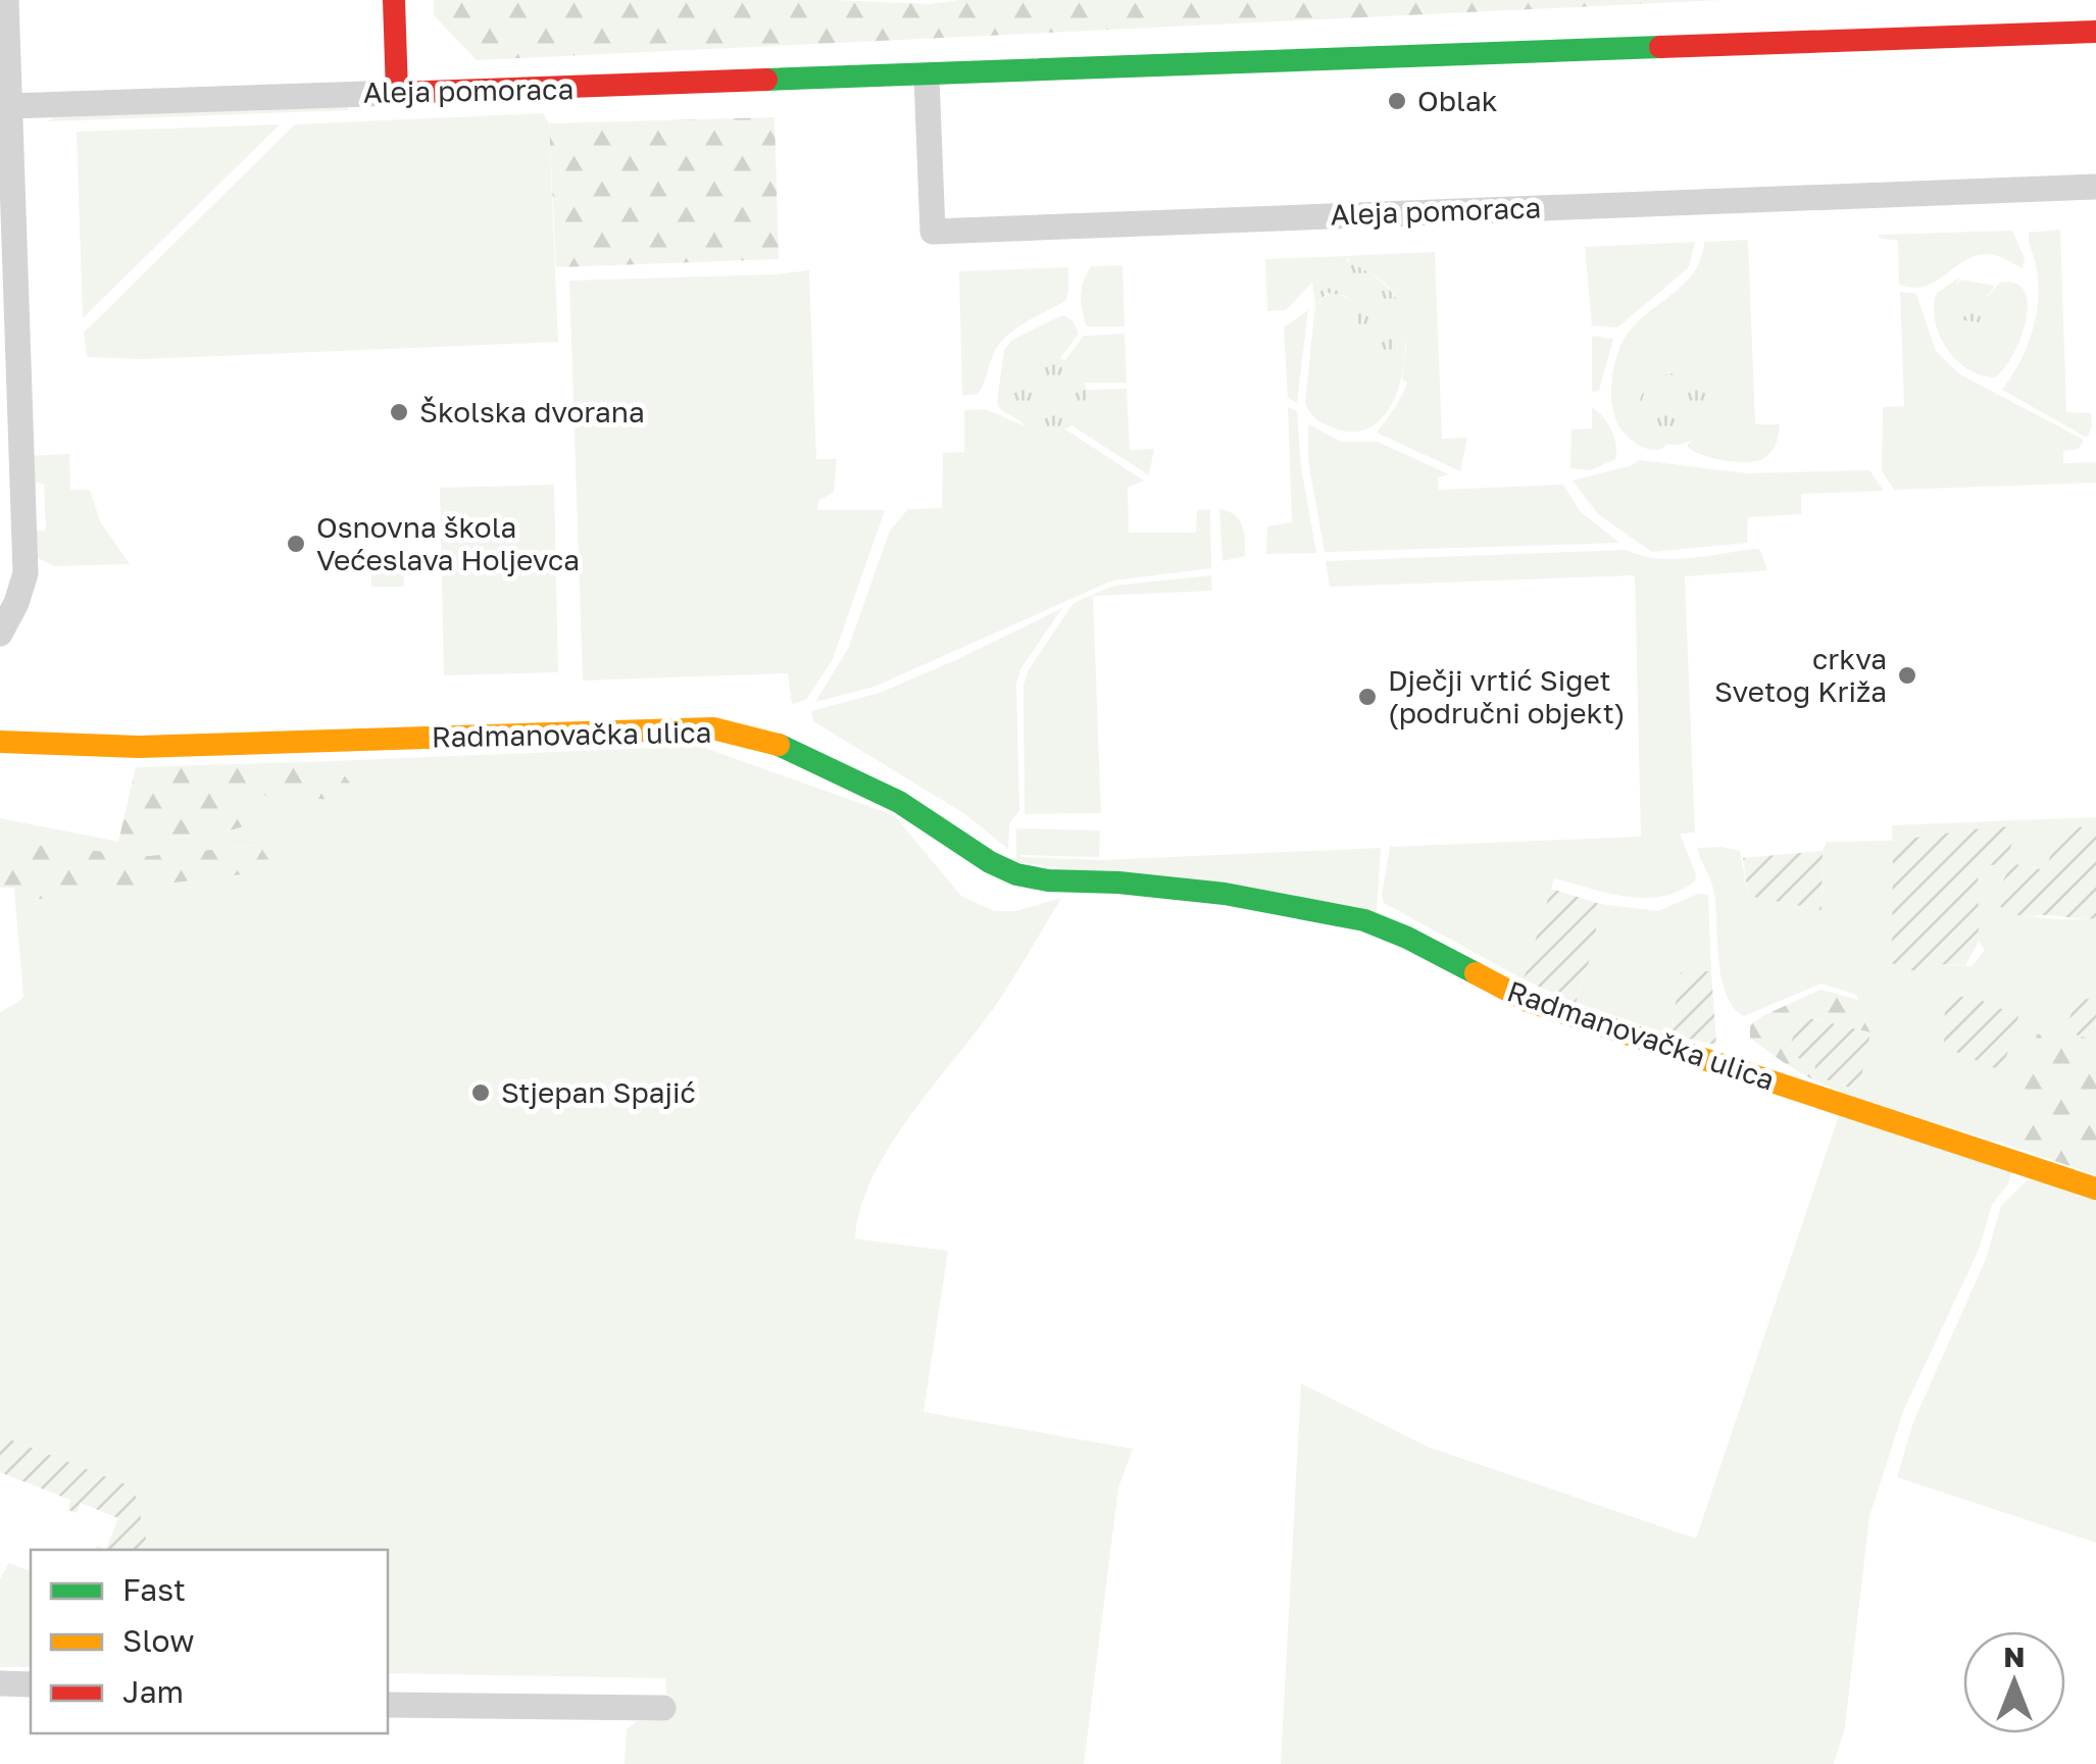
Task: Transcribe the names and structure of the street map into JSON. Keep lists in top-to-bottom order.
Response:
{
  "streets": {
    "street": ["Aleja pomoraca", "Radmanovačka ulica"]
  },
  "places": [
    "Oblak",
    "Školska dvorana",
    "Osnovna škola Većeslava Holjevca",
    "crkva Svetog Križa",
    "Dječji vrtić Siget (područni objekt)",
    "Stjepan Spajić"
  ],
  "legend": ["Fast", "Slow", "Jam"],
  "north": "top"
}
